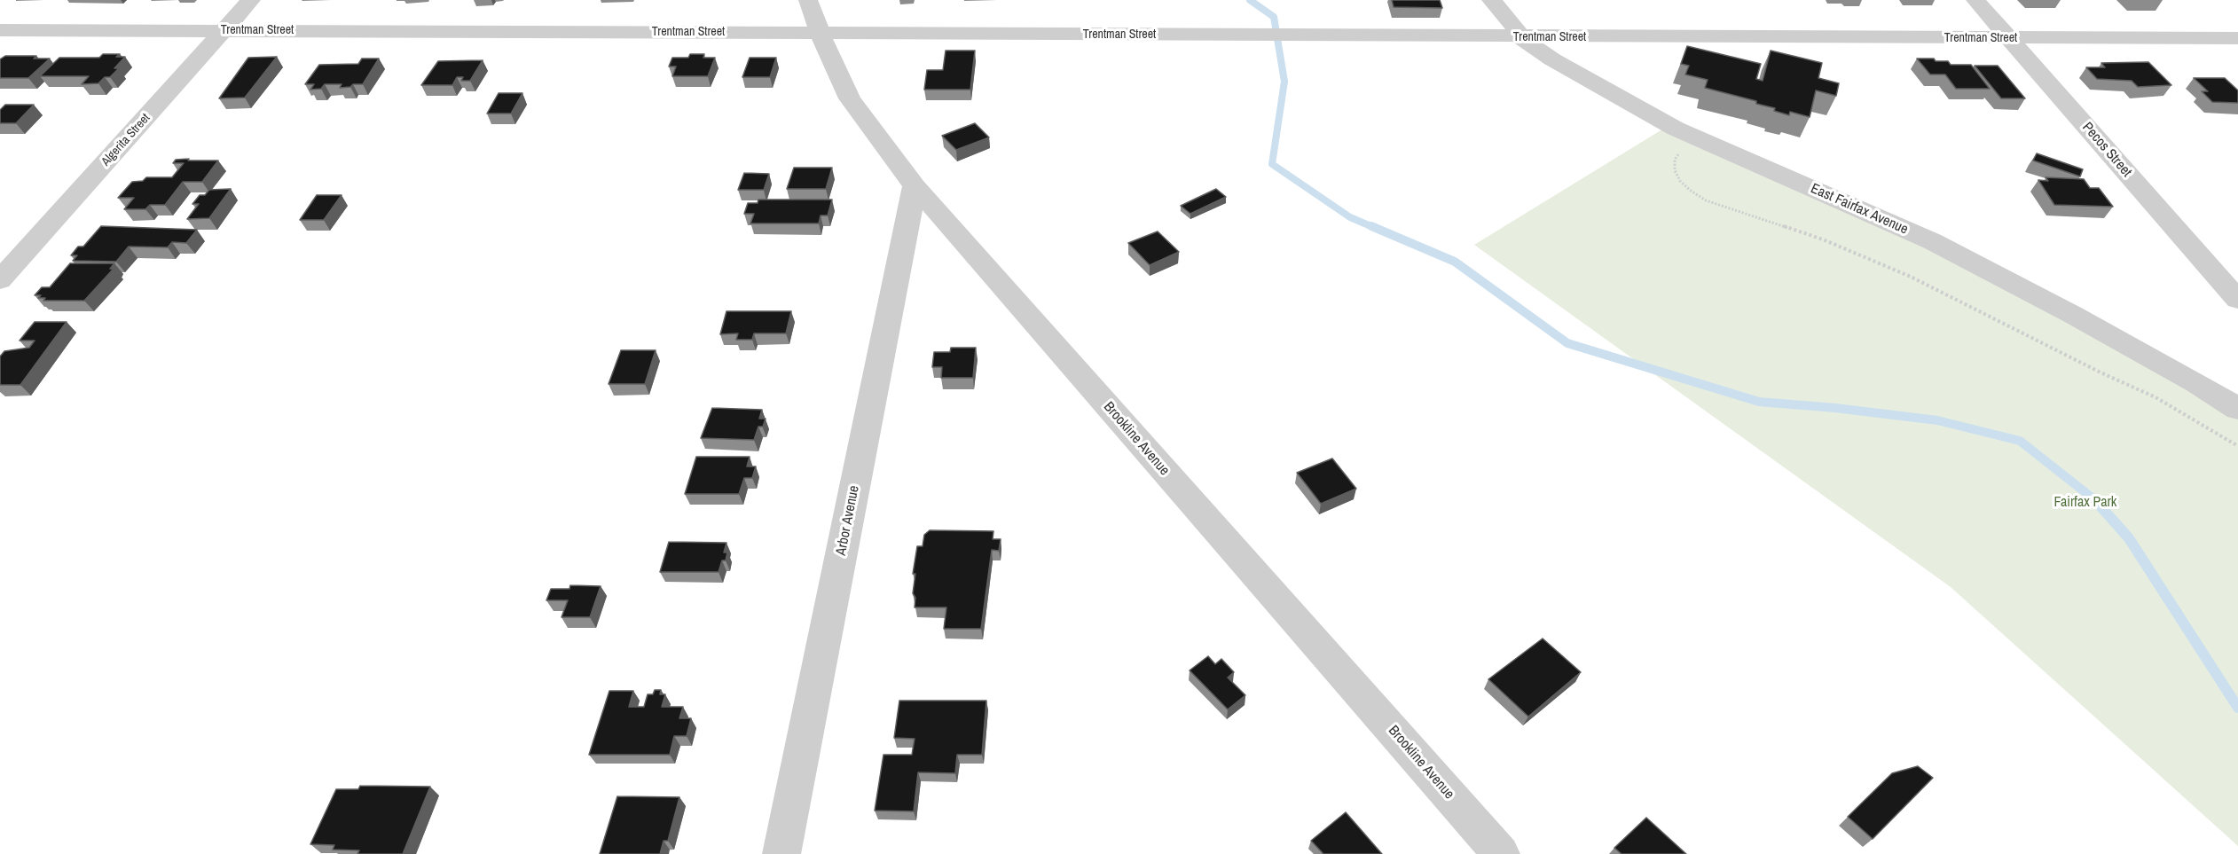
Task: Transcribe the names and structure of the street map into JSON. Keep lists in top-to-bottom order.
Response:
{
  "streets": {
    "street": [
      "Trentman Street",
      "Algerita Street",
      "Pecos Street",
      "East Fairfax Avenue",
      "Brookline Avenue",
      "Arbor Avenue"
    ]
  },
  "crossings": [
    ["Trentman Street", "Algerita Street"],
    ["Trentman Street", "Pecos Street"],
    ["Trentman Street", "East Fairfax Avenue"],
    ["Trentman Street", "Brookline Avenue"],
    ["Brookline Avenue", "Arbor Avenue"]
  ],
  "parks": ["Fairfax Park"]
}
